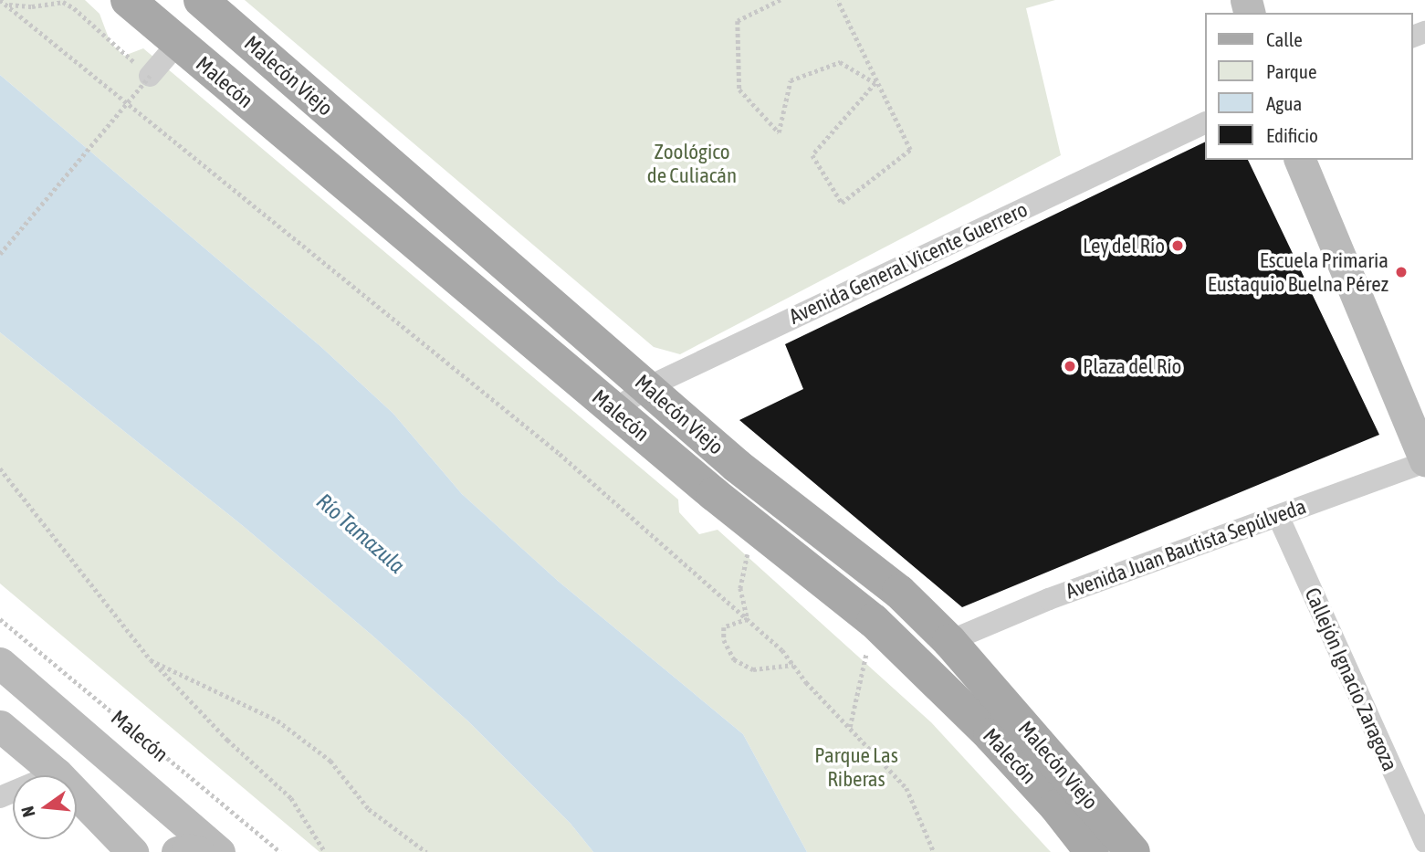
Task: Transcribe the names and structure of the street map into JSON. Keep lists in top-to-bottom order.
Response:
{
  "streets": {
    "main road": ["Malecón Viejo", "Malecón"],
    "street": ["Avenida General Vicente Guerrero", "Avenida Juan Bautista Sepúlveda", "Callejón Ignacio Zaragoza"]
  },
  "crossings": [
    ["Malecón Viejo", "Avenida General Vicente Guerrero"],
    ["Malecón Viejo", "Avenida Juan Bautista Sepúlveda"],
    ["Malecón", "Avenida General Vicente Guerrero"],
    ["Avenida Juan Bautista Sepúlveda", "Callejón Ignacio Zaragoza"]
  ],
  "water": ["Río Tamazula"],
  "parks": ["Zoológico de Culiacán", "Parque Las Riberas"],
  "places": ["Ley del Río", "Escuela Primaria Eustaquio Buelna Pérez", "Plaza del Río"],
  "legend": [
    "Calle",
    "Parque",
    "Agua",
    "Edificio"
  ],
  "north": "left"
}
